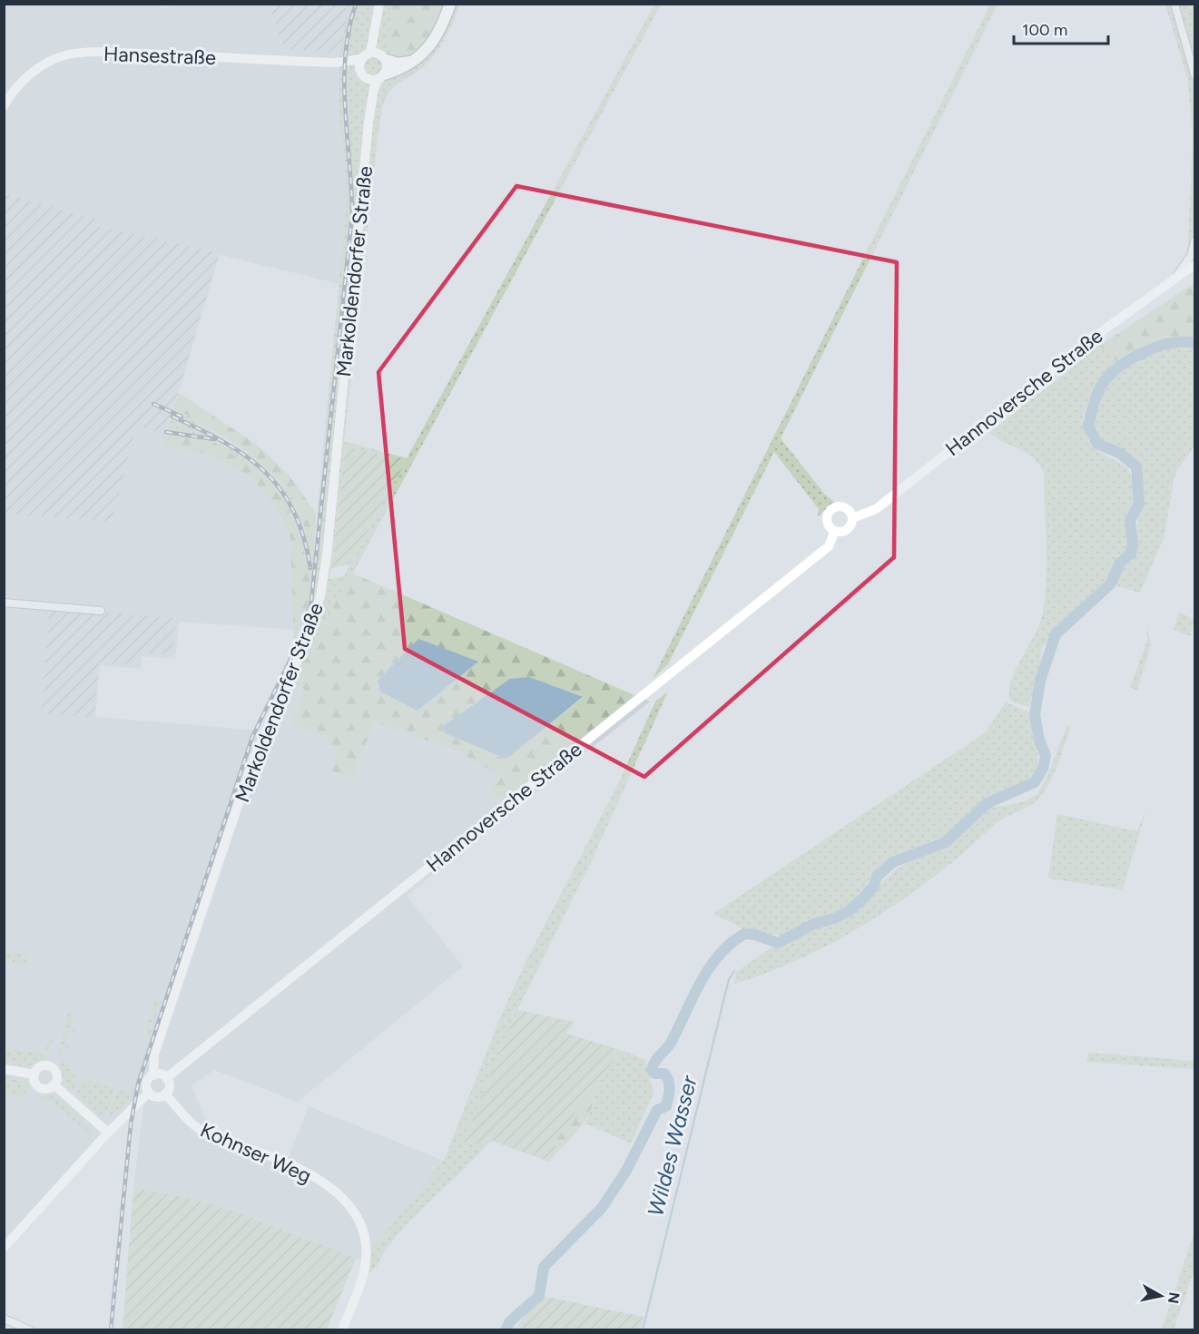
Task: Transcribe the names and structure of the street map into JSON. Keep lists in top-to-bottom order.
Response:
{
  "streets": {
    "main road": [
      "Hansestraße",
      "Markoldendorfer Straße",
      "Hannoversche Straße",
      "Kohnser Weg"
    ]
  },
  "crossings": [
    ["Hansestraße", "Markoldendorfer Straße"],
    ["Markoldendorfer Straße", "Hannoversche Straße"],
    ["Markoldendorfer Straße", "Kohnser Weg"],
    ["Hannoversche Straße", "Kohnser Weg"]
  ],
  "water": ["Wildes Wasser"],
  "scale_bar": "100 m",
  "north": "right"
}
